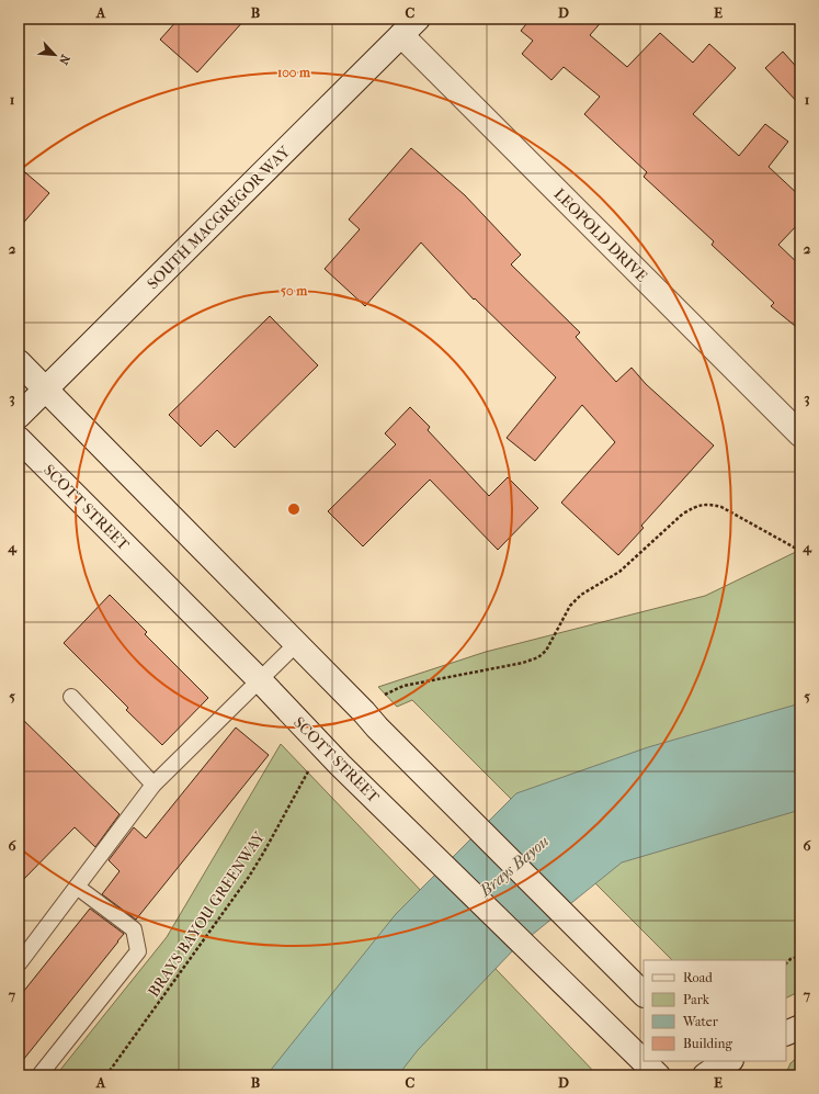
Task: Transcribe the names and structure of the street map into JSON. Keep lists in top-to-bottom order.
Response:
{
  "streets": {
    "main road": ["SOUTH MACGREGOR WAY", "LEOPOLD DRIVE", "SCOTT STREET"],
    "path": ["BRAYS BAYOU GREENWAY"]
  },
  "crossings": [
    ["SOUTH MACGREGOR WAY", "LEOPOLD DRIVE"]
  ],
  "water": ["Brays Bayou"],
  "legend": [
    "Road",
    "Park",
    "Water",
    "Building"
  ],
  "north": "bottom right",
  "grid": {
    "columns": [
      "A",
      "B",
      "C",
      "D",
      "E"
    ],
    "rows": [
      "1",
      "2",
      "3",
      "4",
      "5",
      "6",
      "7"
    ]
  },
  "rings": ["100 m", "50 m"]
}
